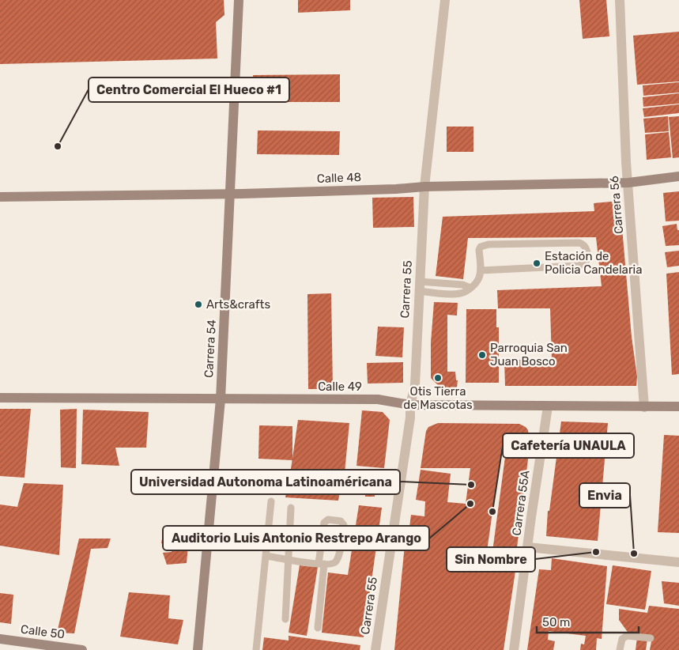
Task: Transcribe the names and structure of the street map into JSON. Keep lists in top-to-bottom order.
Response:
{
  "streets": {
    "street": [
      "Calle 48",
      "Carrera 56",
      "Carrera 55",
      "Carrera 54",
      "Calle 49",
      "Carrera 55A",
      "Calle 50"
    ]
  },
  "crossings": [
    ["Calle 48", "Carrera 56"],
    ["Calle 48", "Carrera 55"],
    ["Calle 48", "Carrera 54"],
    ["Carrera 56", "Calle 49"],
    ["Carrera 55", "Calle 49"],
    ["Carrera 54", "Calle 49"],
    ["Calle 49", "Carrera 55A"]
  ],
  "places": [
    "Centro Comercial El Hueco #1",
    "Estación de Policia Candelaria",
    "Arts&crafts",
    "Parroquia San Juan Bosco",
    "Otis Tierra de Mascotas",
    "Universidad Autonoma Latinoaméricana",
    "Auditorio Luis Antonio Restrepo Arango",
    "Cafetería UNAULA",
    "Sin Nombre",
    "Envia"
  ],
  "scale_bar": "50 m"
}
